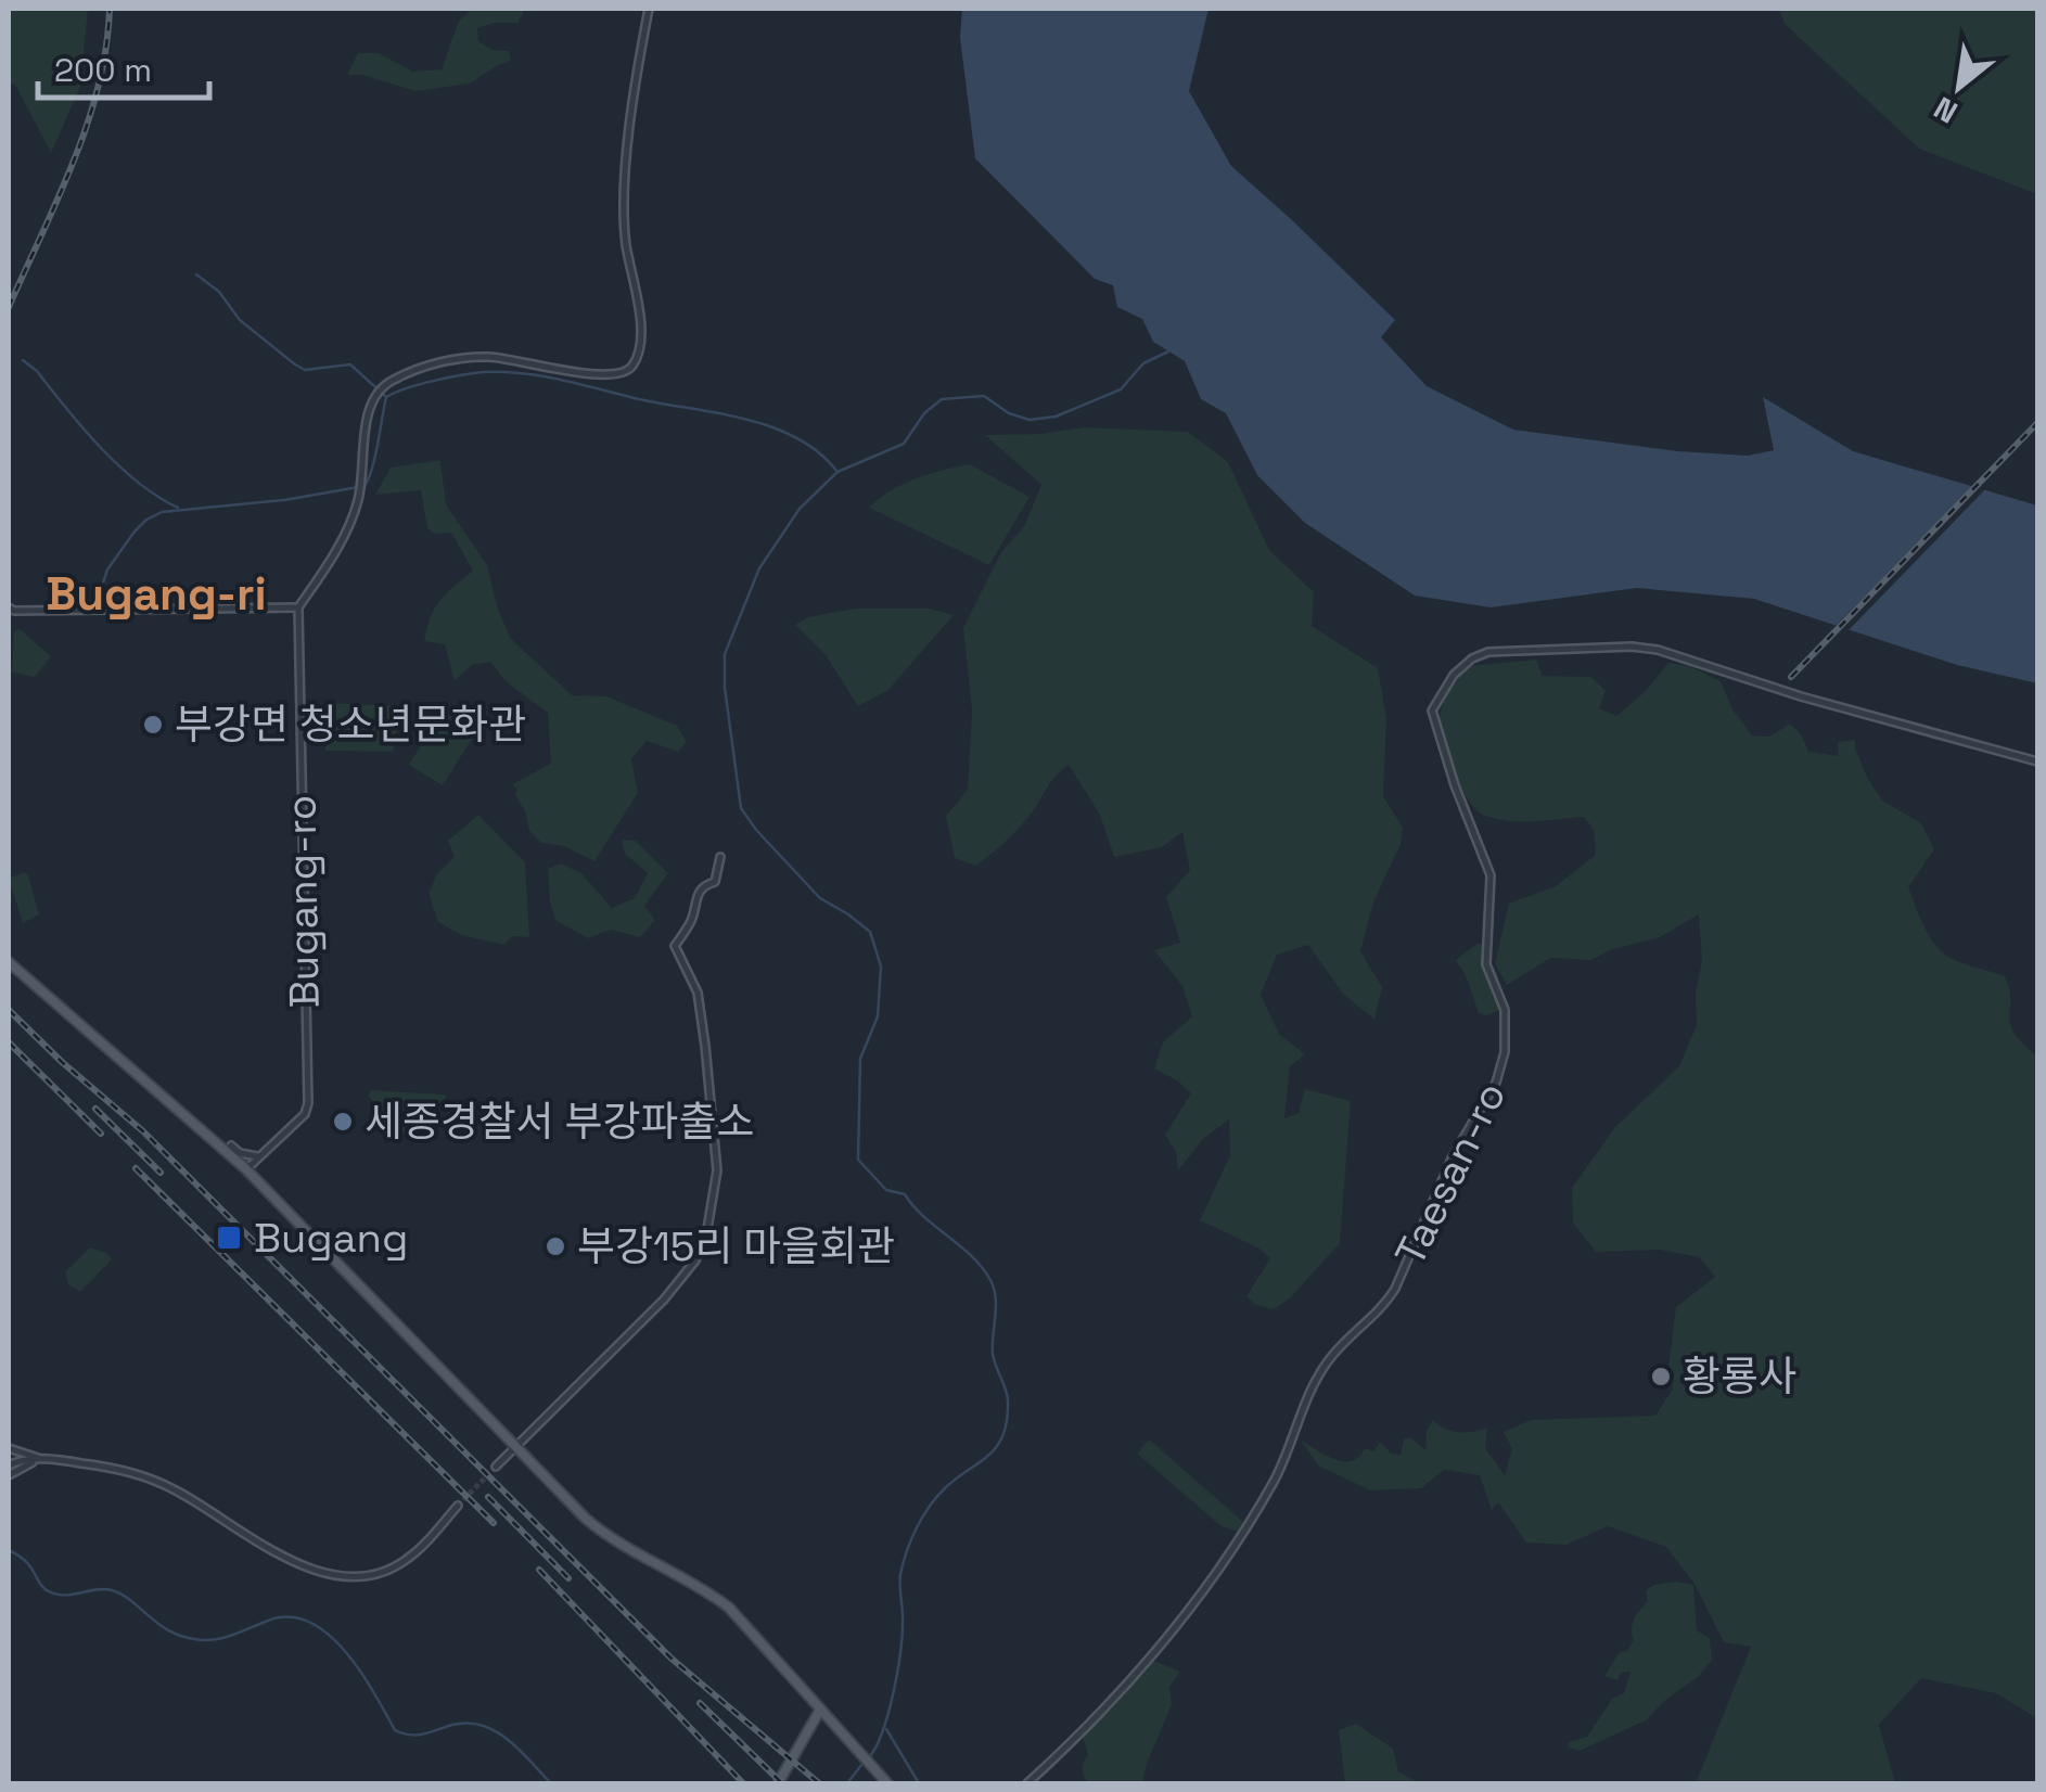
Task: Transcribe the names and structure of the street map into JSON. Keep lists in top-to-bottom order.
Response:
{
  "streets": {
    "street": ["Bugang-ro", "Taesan-ro"]
  },
  "districts": ["Bugang-ri"],
  "places": {
    "other": [
      "부강면 청소년문화관",
      "세종경찰서 부강파출소",
      "부강15리 마을회관",
      "황룡사"
    ],
    "transit": ["Bugang"]
  },
  "scale_bar": "200 m",
  "north": "bottom left"
}
